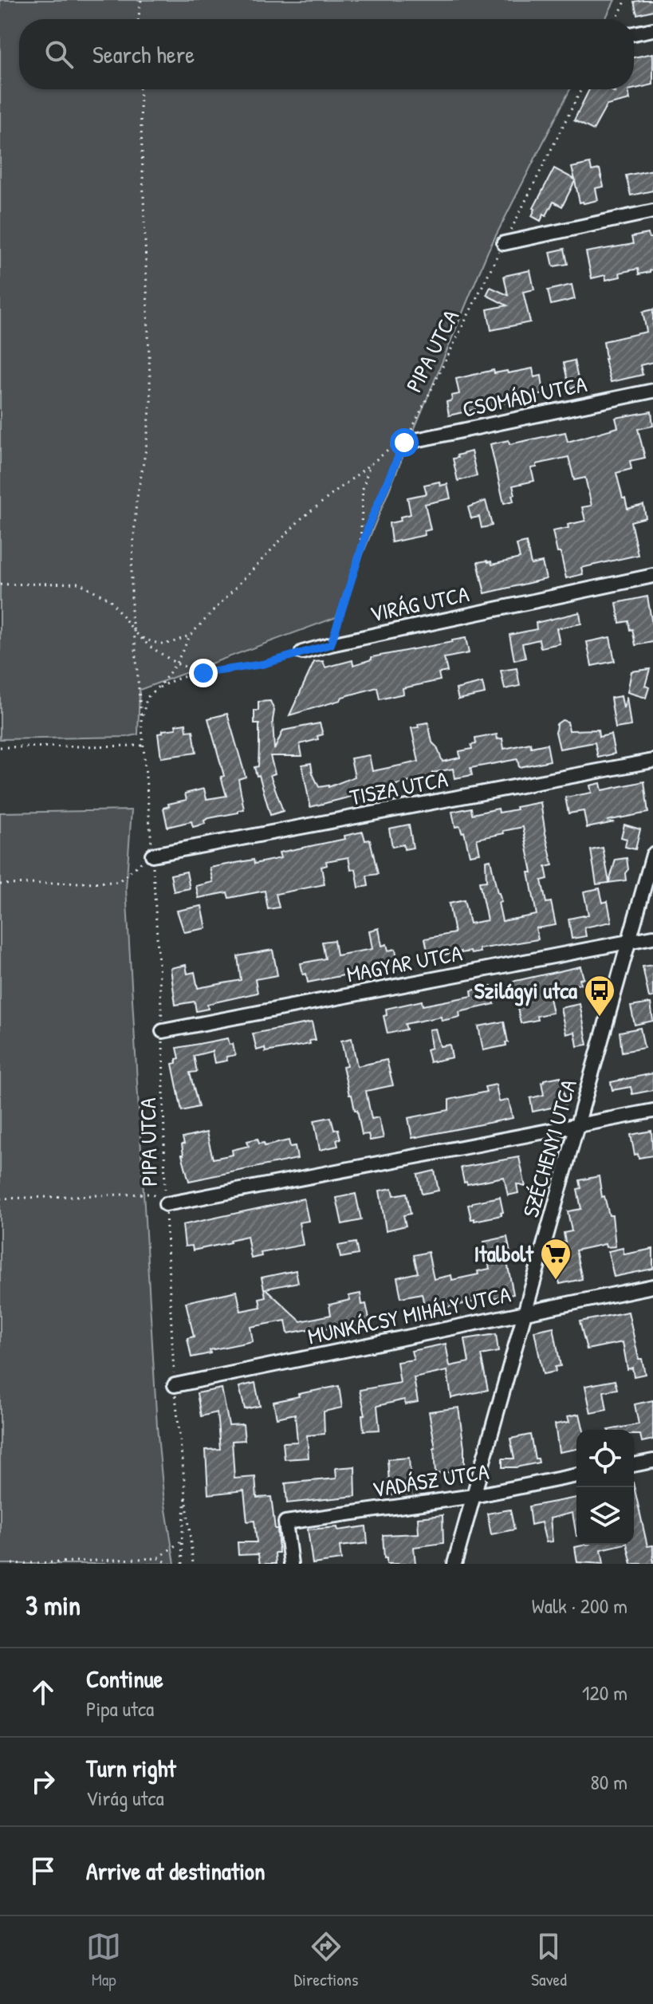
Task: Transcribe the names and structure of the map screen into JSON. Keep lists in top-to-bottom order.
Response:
{
  "streets": {
    "street": [
      "CSOMÁDI UTCA",
      "VIRÁG UTCA",
      "TISZA UTCA",
      "MAGYAR UTCA",
      "SZÉCHENYI UTCA",
      "MUNKÁCSY MIHÁLY UTCA",
      "VADÁSZ UTCA"
    ],
    "path": ["PIPA UTCA"]
  },
  "crossings": [
    ["PIPA UTCA", "CSOMÁDI UTCA"],
    ["PIPA UTCA", "VIRÁG UTCA"],
    ["PIPA UTCA", "TISZA UTCA"],
    ["PIPA UTCA", "MAGYAR UTCA"],
    ["PIPA UTCA", "MUNKÁCSY MIHÁLY UTCA"],
    ["MAGYAR UTCA", "SZÉCHENYI UTCA"],
    ["SZÉCHENYI UTCA", "MUNKÁCSY MIHÁLY UTCA"],
    ["SZÉCHENYI UTCA", "VADÁSZ UTCA"]
  ],
  "places": {
    "bus stop": ["Szilágyi utca"],
    "supermarket": ["Italbolt"]
  },
  "page": {
    "search": "Search here",
    "heading": ["3 min", "Walk · 200 m"],
    "list": [
      ["Continue", "Pipa utca", "120 m"],
      ["Turn right", "Virág utca", "80 m"],
      "Arrive at destination"
    ],
    "nav": ["Map", "Directions", "Saved"]
  }
}
